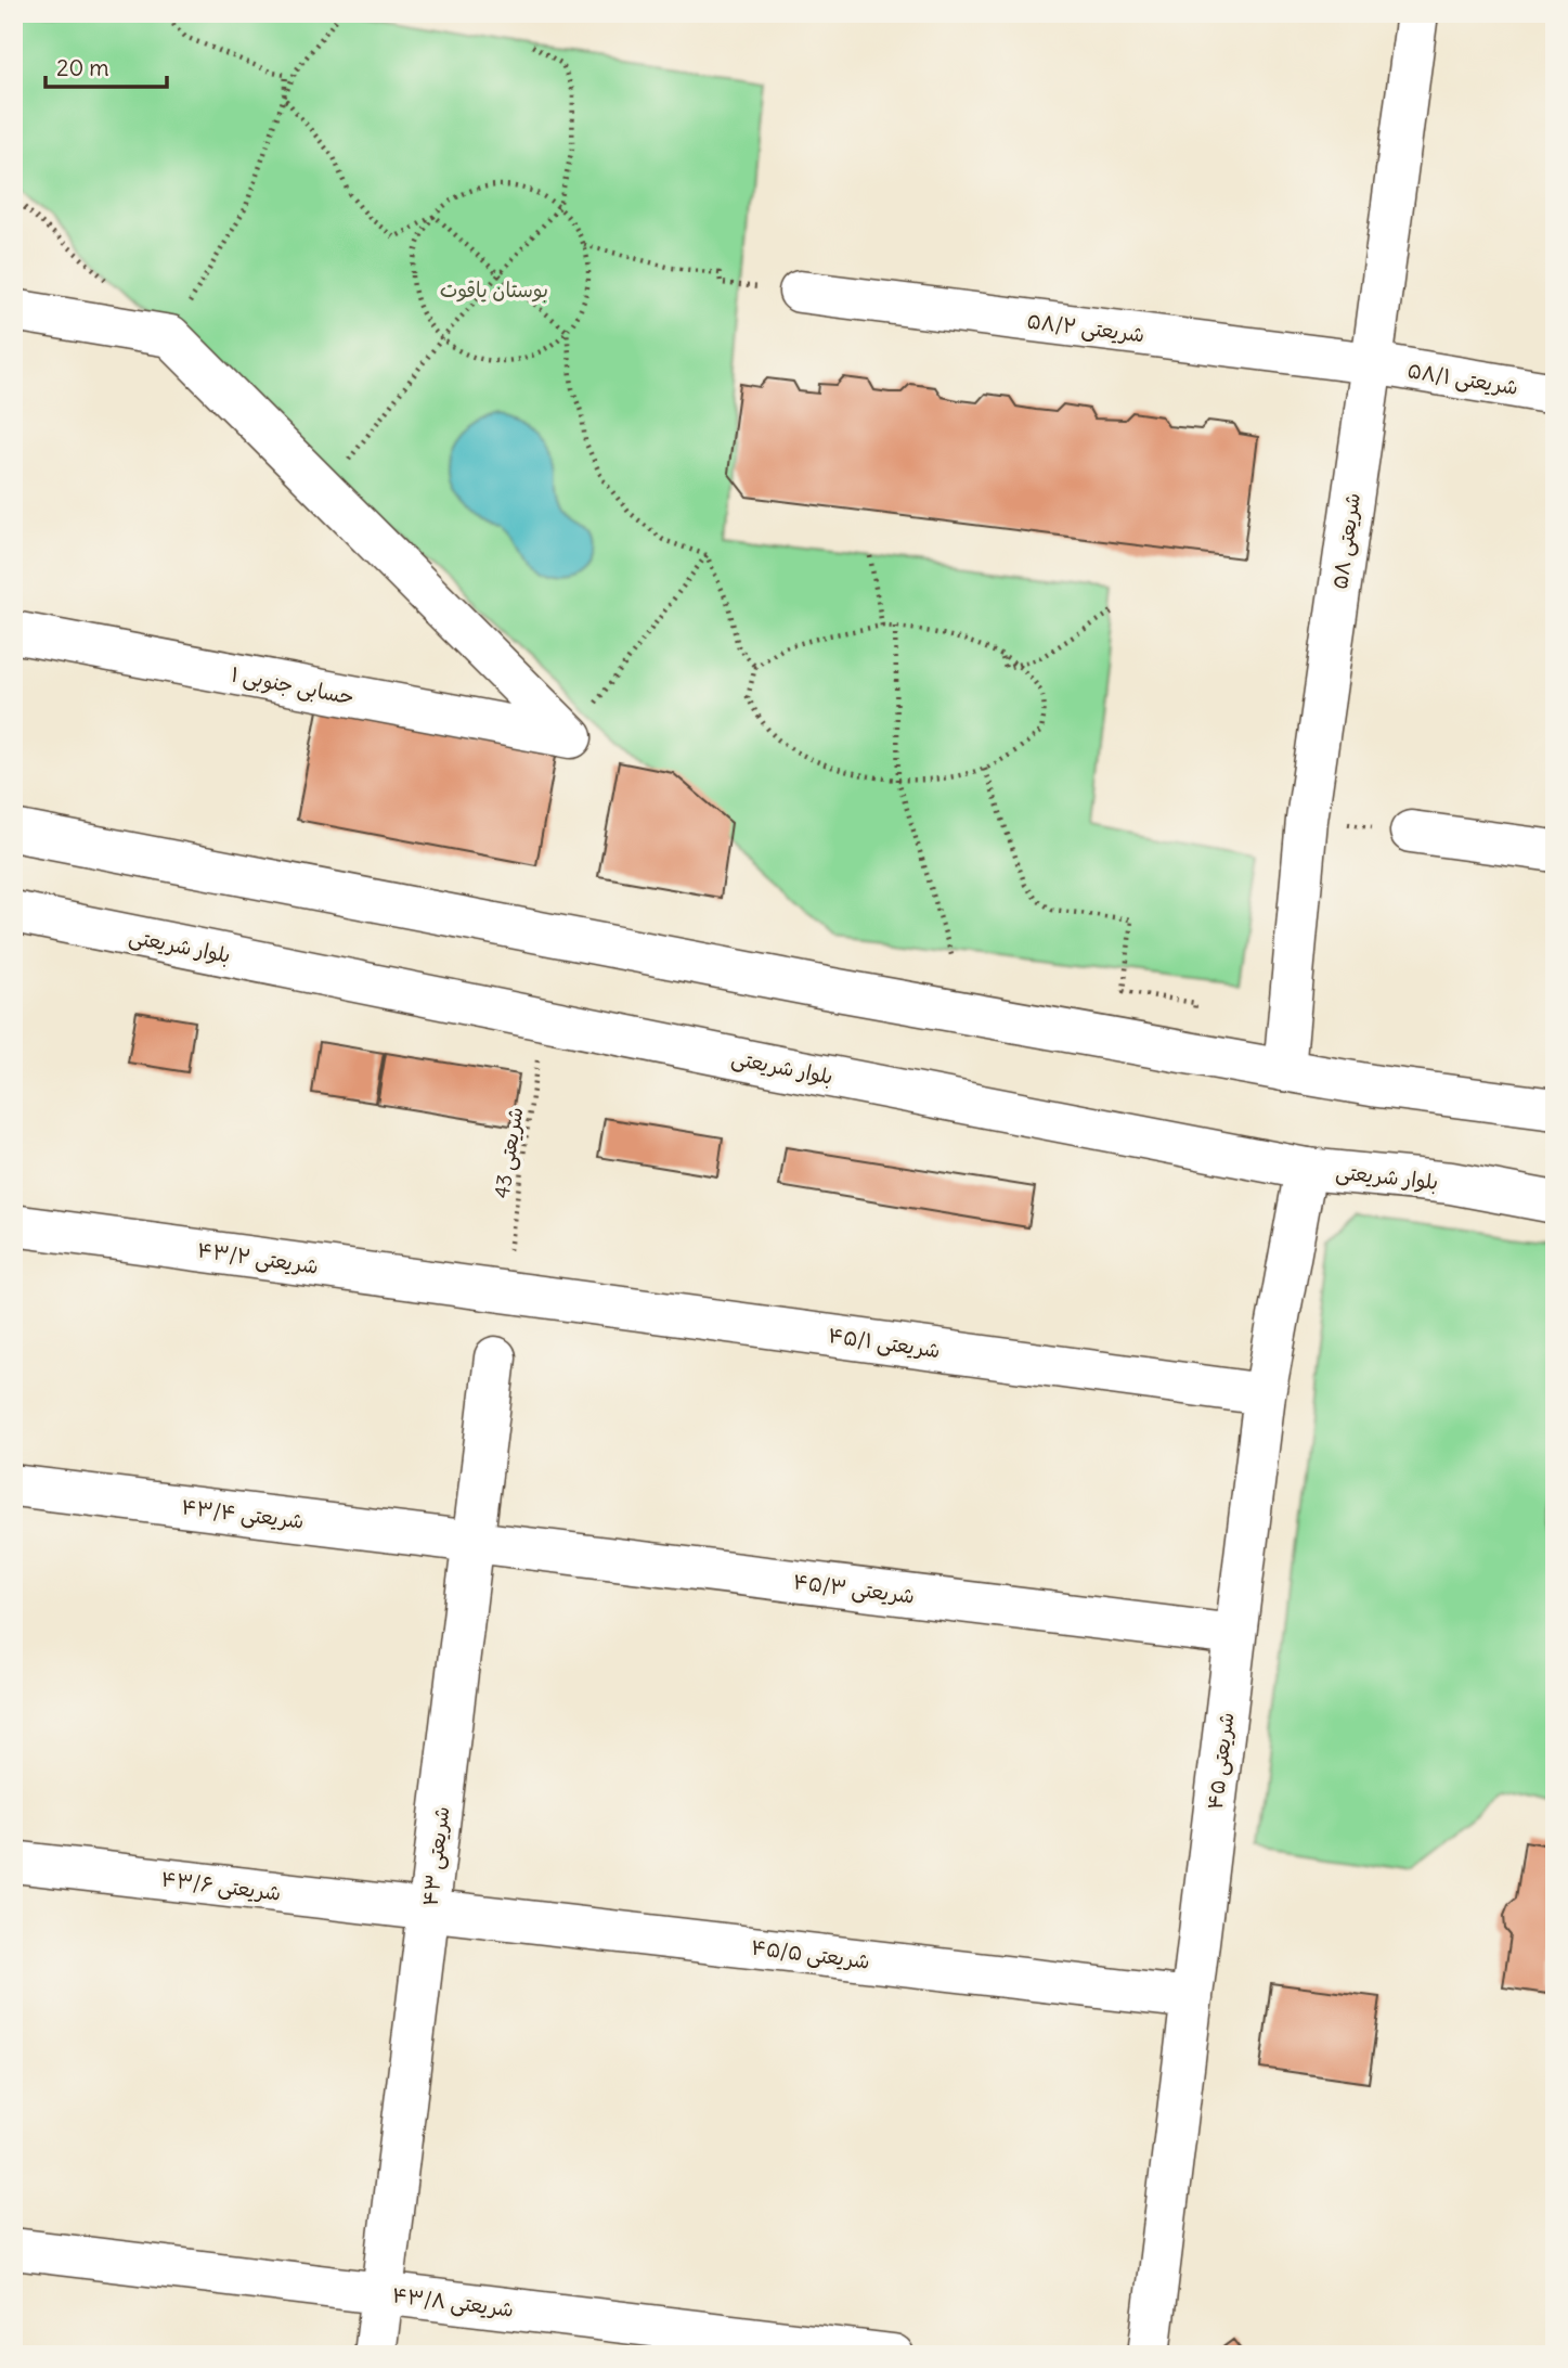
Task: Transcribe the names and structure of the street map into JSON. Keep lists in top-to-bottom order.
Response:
{
  "streets": {
    "street": [
      "شریعتی ۵۸/۲",
      "شریعتی ۵۸/۱",
      "شریعتی ۵۸",
      "حسابی جنوبی ۱",
      "بلوار شریعتی",
      "شریعتی ۴۳/۲",
      "شریعتی ۴۵/۱",
      "شریعتی ۴۳/۴",
      "شریعتی ۴۵/۳",
      "شریعتی ۴۵",
      "شریعتی ۴۳",
      "شریعتی ۴۳/۶",
      "شریعتی ۴۵/۵",
      "شریعتی ۴۳/۸"
    ],
    "path": ["شریعتی 43"]
  },
  "crossings": [
    ["شریعتی ۵۸/۲", "شریعتی ۵۸/۱"],
    ["شریعتی ۵۸/۲", "شریعتی ۵۸"],
    ["شریعتی ۵۸/۱", "شریعتی ۵۸"],
    ["بلوار شریعتی", "شریعتی 43"],
    ["بلوار شریعتی", "شریعتی ۴۵"],
    ["شریعتی 43", "شریعتی ۴۳/۲"],
    ["شریعتی 43", "شریعتی ۴۵/۱"],
    ["شریعتی ۴۳/۲", "شریعتی ۴۵/۱"],
    ["شریعتی ۴۵/۱", "شریعتی ۴۵"],
    ["شریعتی ۴۳/۴", "شریعتی ۴۵/۳"],
    ["شریعتی ۴۳/۴", "شریعتی ۴۳"],
    ["شریعتی ۴۵/۳", "شریعتی ۴۵"],
    ["شریعتی ۴۵/۳", "شریعتی ۴۳"],
    ["شریعتی ۴۵", "شریعتی ۴۵/۵"],
    ["شریعتی ۴۳", "شریعتی ۴۳/۶"],
    ["شریعتی ۴۳", "شریعتی ۴۵/۵"],
    ["شریعتی ۴۳", "شریعتی ۴۳/۸"],
    ["شریعتی ۴۳/۶", "شریعتی ۴۵/۵"]
  ],
  "parks": ["بوستان یاقوت"],
  "scale_bar": "20 m"
}
